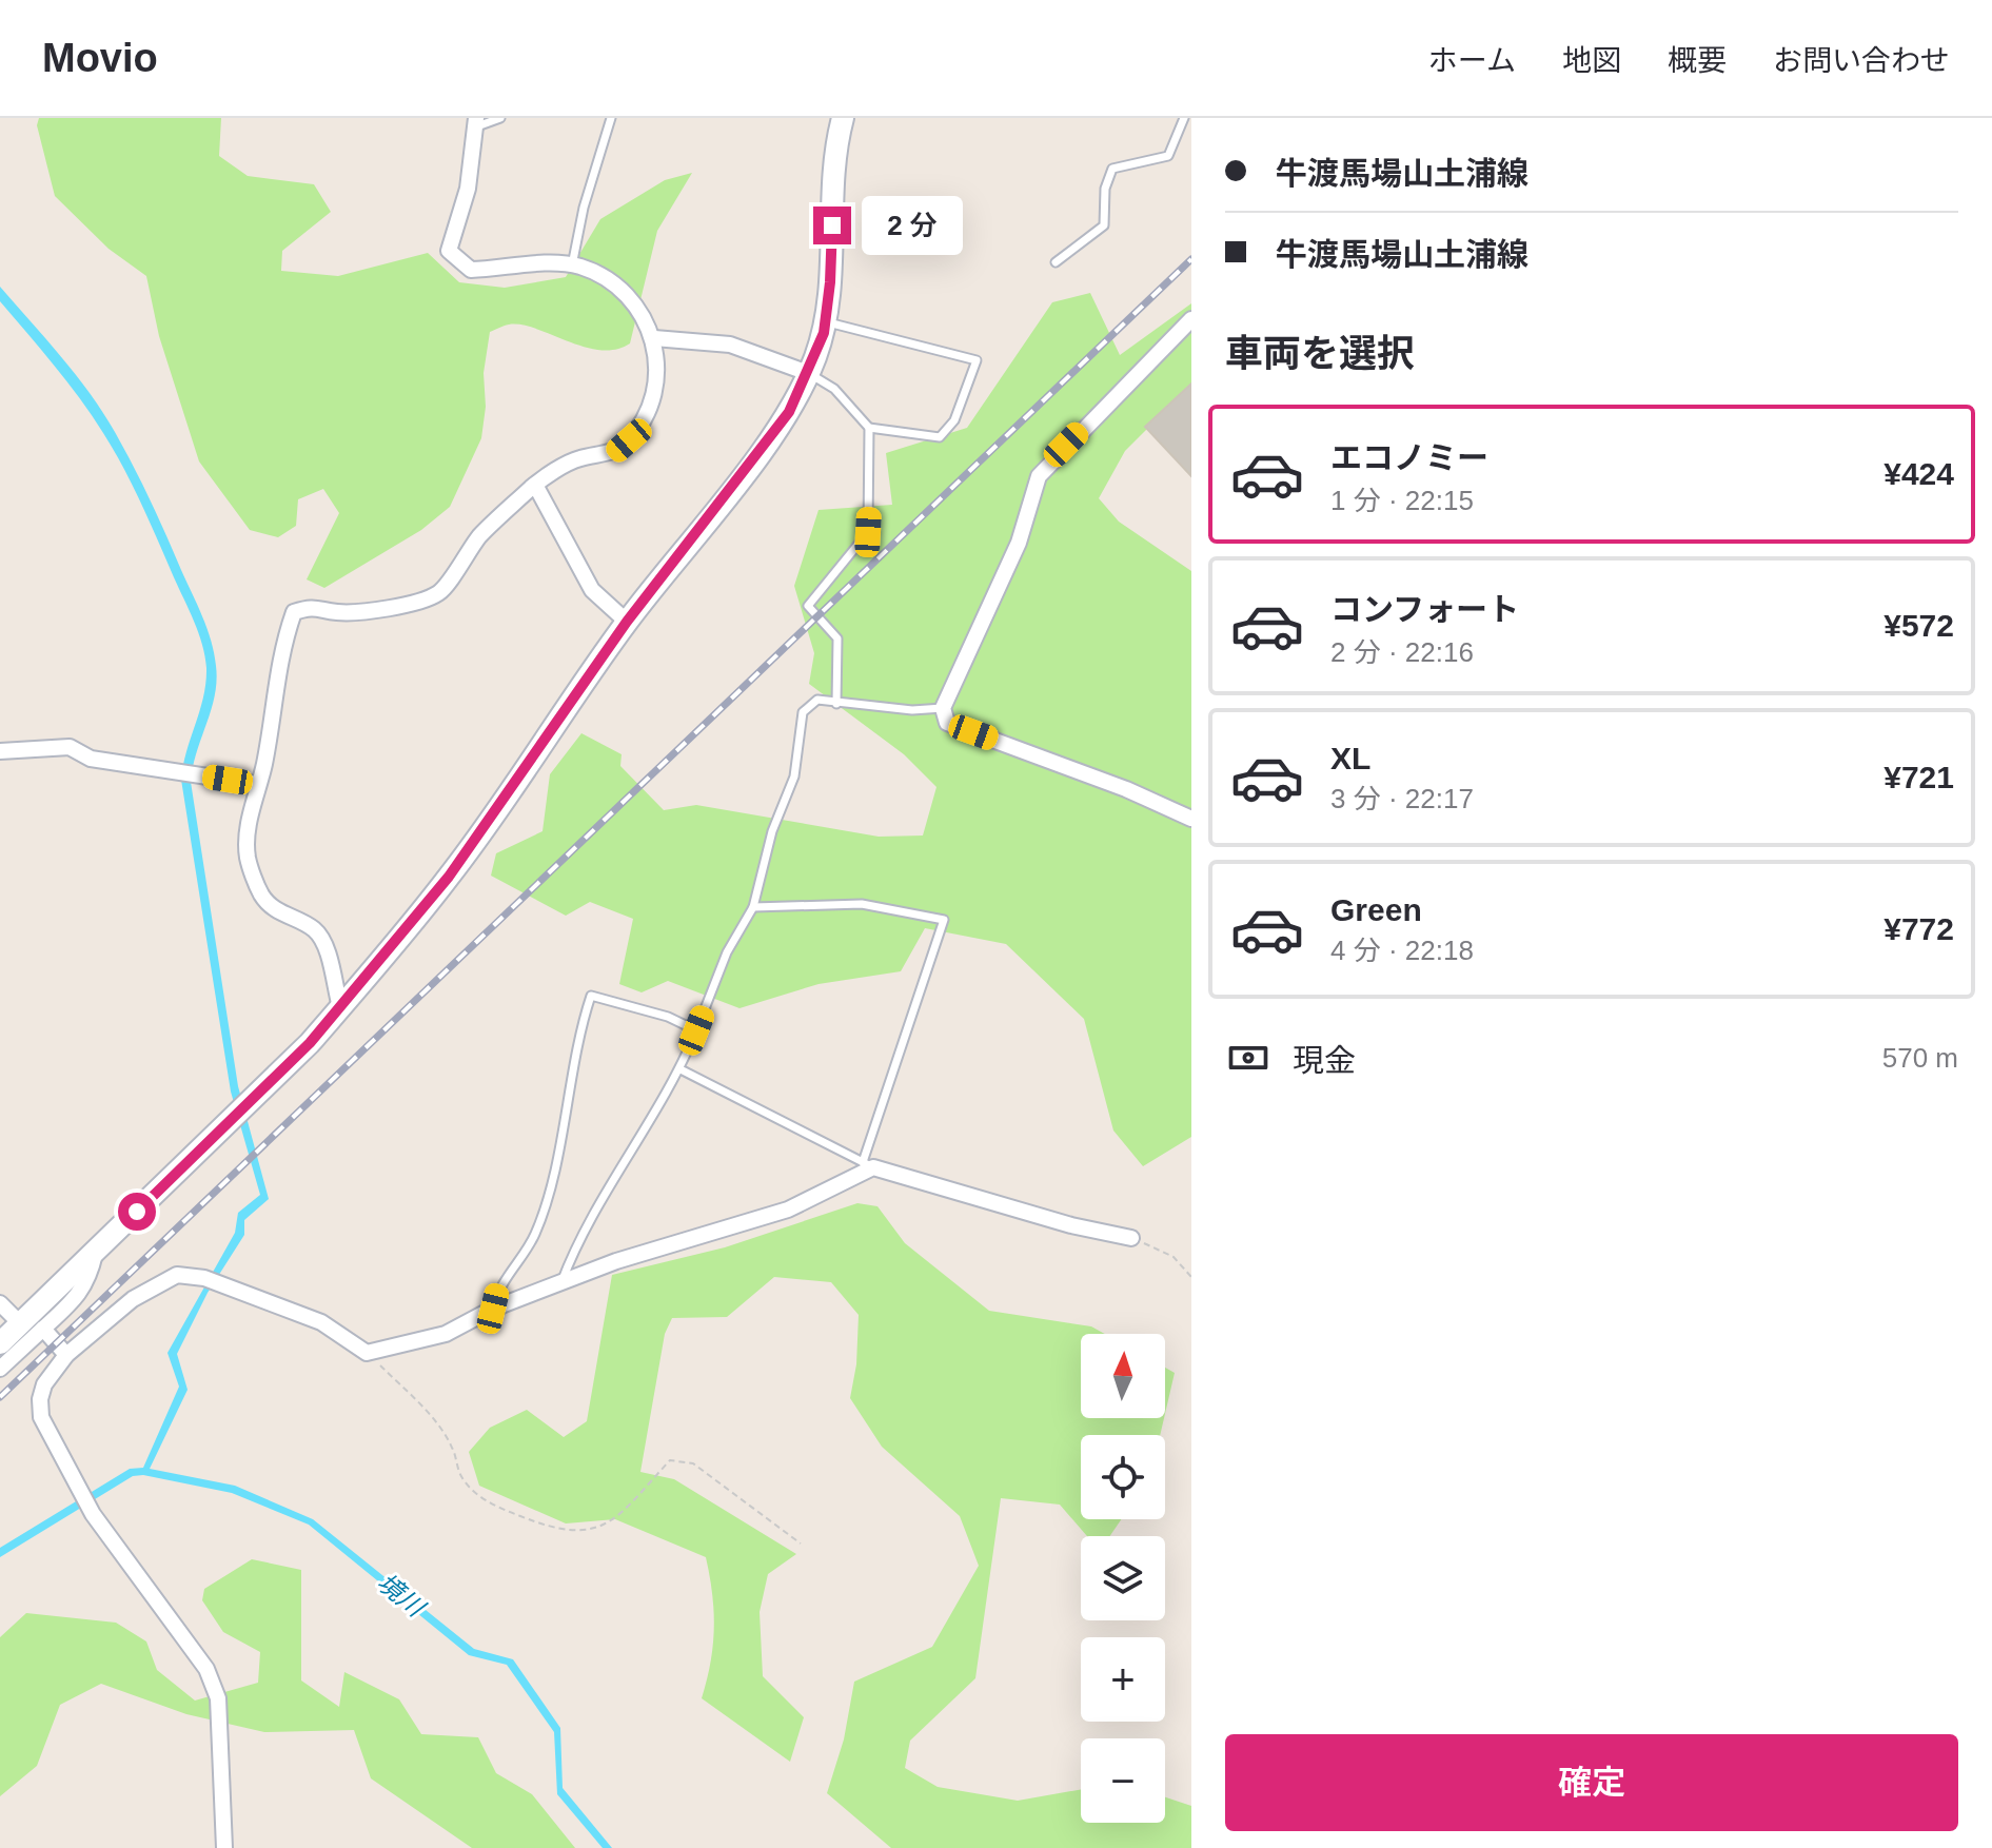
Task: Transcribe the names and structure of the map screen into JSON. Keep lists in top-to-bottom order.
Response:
{
  "water": ["境川"],
  "north": "top",
  "page": {
    "header": "Movio",
    "nav": [
      "ホーム",
      "地図",
      "概要",
      "お問い合わせ"
    ],
    "banner": ["牛渡馬場山土浦線", "牛渡馬場山土浦線"],
    "bubble": "2 分",
    "heading": "車両を選択",
    "list": [
      {
        "name": "エコノミー",
        "note": "1 分 · 22:15",
        "value": "¥424"
      },
      {
        "name": "コンフォート",
        "note": "2 分 · 22:16",
        "value": "¥572"
      },
      {
        "name": "XL",
        "note": "3 分 · 22:17",
        "value": "¥721"
      },
      {
        "name": "Green",
        "note": "4 分 · 22:18",
        "value": "¥772"
      }
    ],
    "pay": ["現金", "570 m"],
    "map_buttons": ["+", "−"],
    "buttons": "確定"
  }
}
